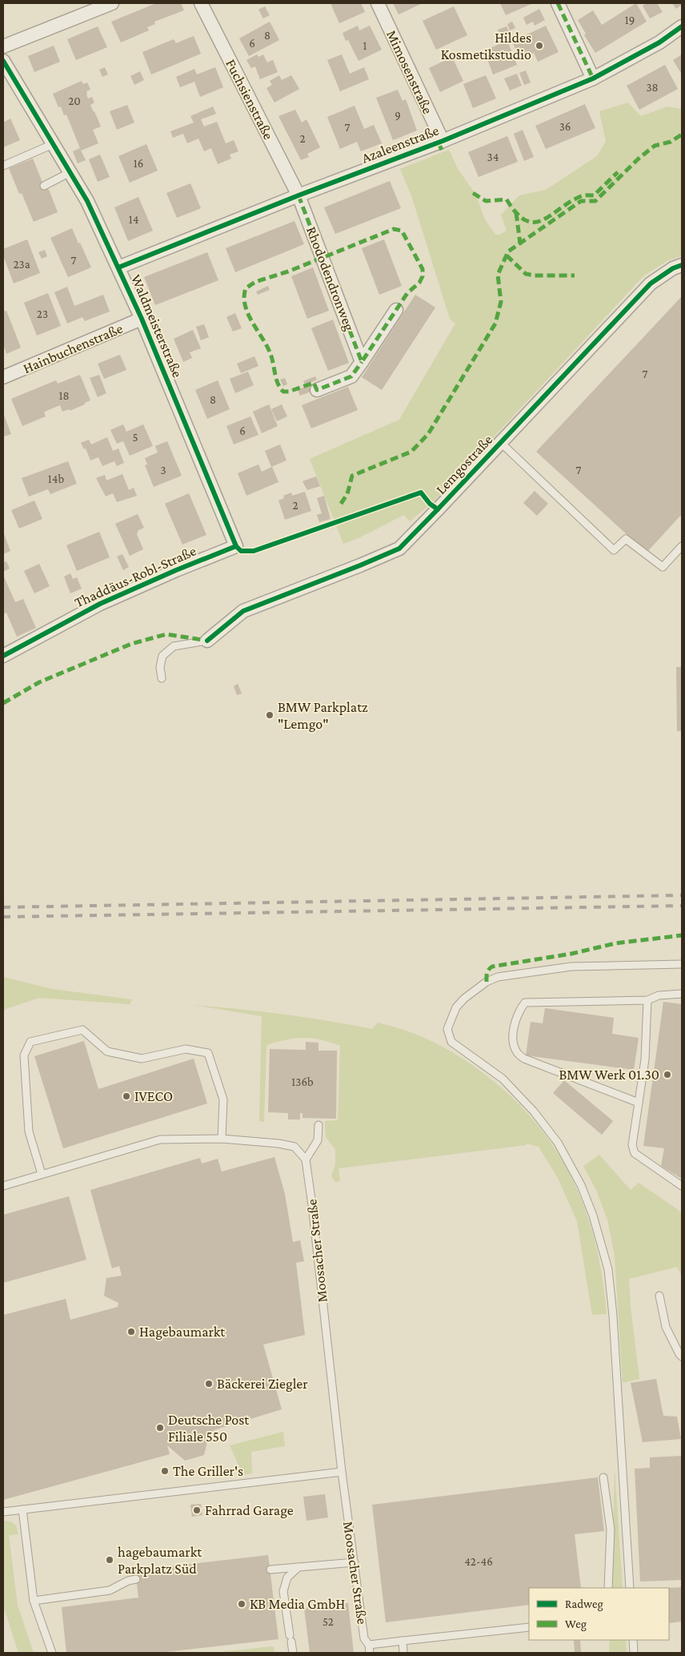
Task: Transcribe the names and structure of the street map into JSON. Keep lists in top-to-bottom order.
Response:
{
  "streets": {
    "street": [
      "Mimosenstraße",
      "Fuchsienstraße",
      "Azaleenstraße",
      "Rhododendronweg",
      "Waldmeisterstraße",
      "Hainbuchenstraße",
      "Lemgostraße",
      "Thaddäus-Robl-Straße"
    ],
    "lane": ["Moosacher Straße"]
  },
  "crossings": [
    ["Mimosenstraße", "Azaleenstraße"],
    ["Fuchsienstraße", "Azaleenstraße"],
    ["Fuchsienstraße", "Rhododendronweg"],
    ["Azaleenstraße", "Rhododendronweg"],
    ["Azaleenstraße", "Waldmeisterstraße"],
    ["Waldmeisterstraße", "Hainbuchenstraße"],
    ["Waldmeisterstraße", "Thaddäus-Robl-Straße"]
  ],
  "places": [
    "Hildes Kosmetikstudio",
    "BMW Parkplatz \"Lemgo\"",
    "BMW Werk 01.30",
    "IVECO",
    "Hagebaumarkt",
    "Bäckerei Ziegler",
    "Deutsche Post Filiale 550",
    "The Griller's",
    "Fahrrad Garage",
    "hagebaumarkt Parkplatz Süd",
    "KB Media GmbH"
  ],
  "house_numbers": [
    "19",
    "8",
    "6",
    "1",
    "38",
    "20",
    "9",
    "36",
    "7",
    "2",
    "34",
    "16",
    "14",
    "7",
    "23a",
    "23",
    "7",
    "18",
    "8",
    "6",
    "5",
    "3",
    "7",
    "14b",
    "2",
    "136b",
    "42-46",
    "52"
  ],
  "legend": ["Radweg", "Weg"]
}
